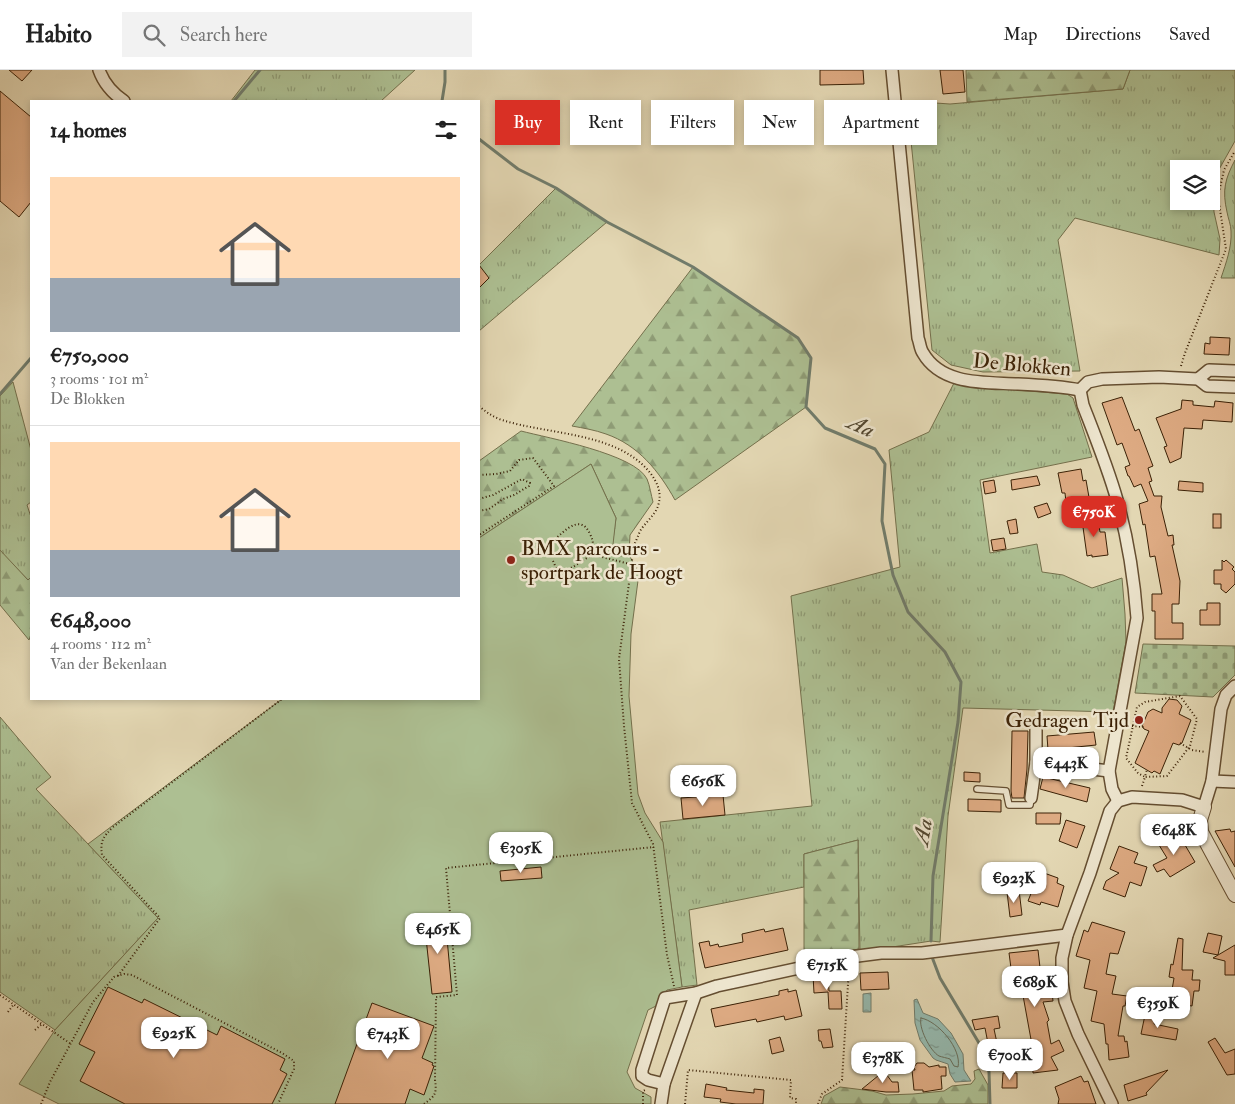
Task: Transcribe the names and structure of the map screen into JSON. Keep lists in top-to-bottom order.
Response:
{
  "streets": {
    "street": ["De Blokken"]
  },
  "water": ["Aa"],
  "places": ["BMX parcours - sportpark de Hoogt", "Gedragen Tijd"],
  "page": {
    "header": "Habito",
    "search": "Search here",
    "nav": ["Map", "Directions", "Saved"],
    "chip": [
      "Buy",
      "Rent",
      "Filters",
      "New",
      "Apartment"
    ],
    "heading": "14 homes",
    "list": [
      {
        "name": "€750,000",
        "note": "3 rooms · 101 m² · De Blokken"
      },
      {
        "name": "€648,000",
        "note": "4 rooms · 112 m² · Van der Bekenlaan"
      }
    ],
    "price": [
      "€750K",
      "€443K",
      "€656K",
      "€648K",
      "€305K",
      "€923K",
      "€465K",
      "€715K",
      "€689K",
      "€359K",
      "€925K",
      "€743K",
      "€700K",
      "€378K"
    ]
  }
}
